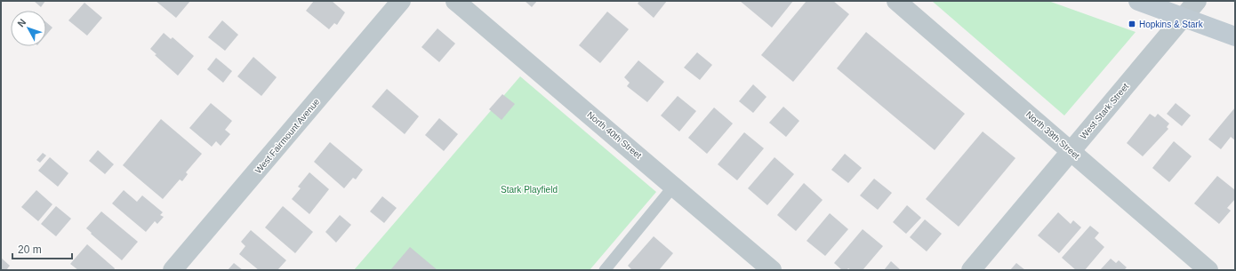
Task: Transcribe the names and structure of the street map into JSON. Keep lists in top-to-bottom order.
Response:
{
  "streets": {
    "street": [
      "West Stark Street",
      "North 40th Street",
      "North 39th Street",
      "West Fairmount Avenue"
    ]
  },
  "crossings": [
    ["West Stark Street", "North 39th Street"]
  ],
  "parks": ["Stark Playfield"],
  "places": {
    "transit": ["Hopkins & Stark"]
  },
  "scale_bar": "20 m",
  "north": "top left"
}
